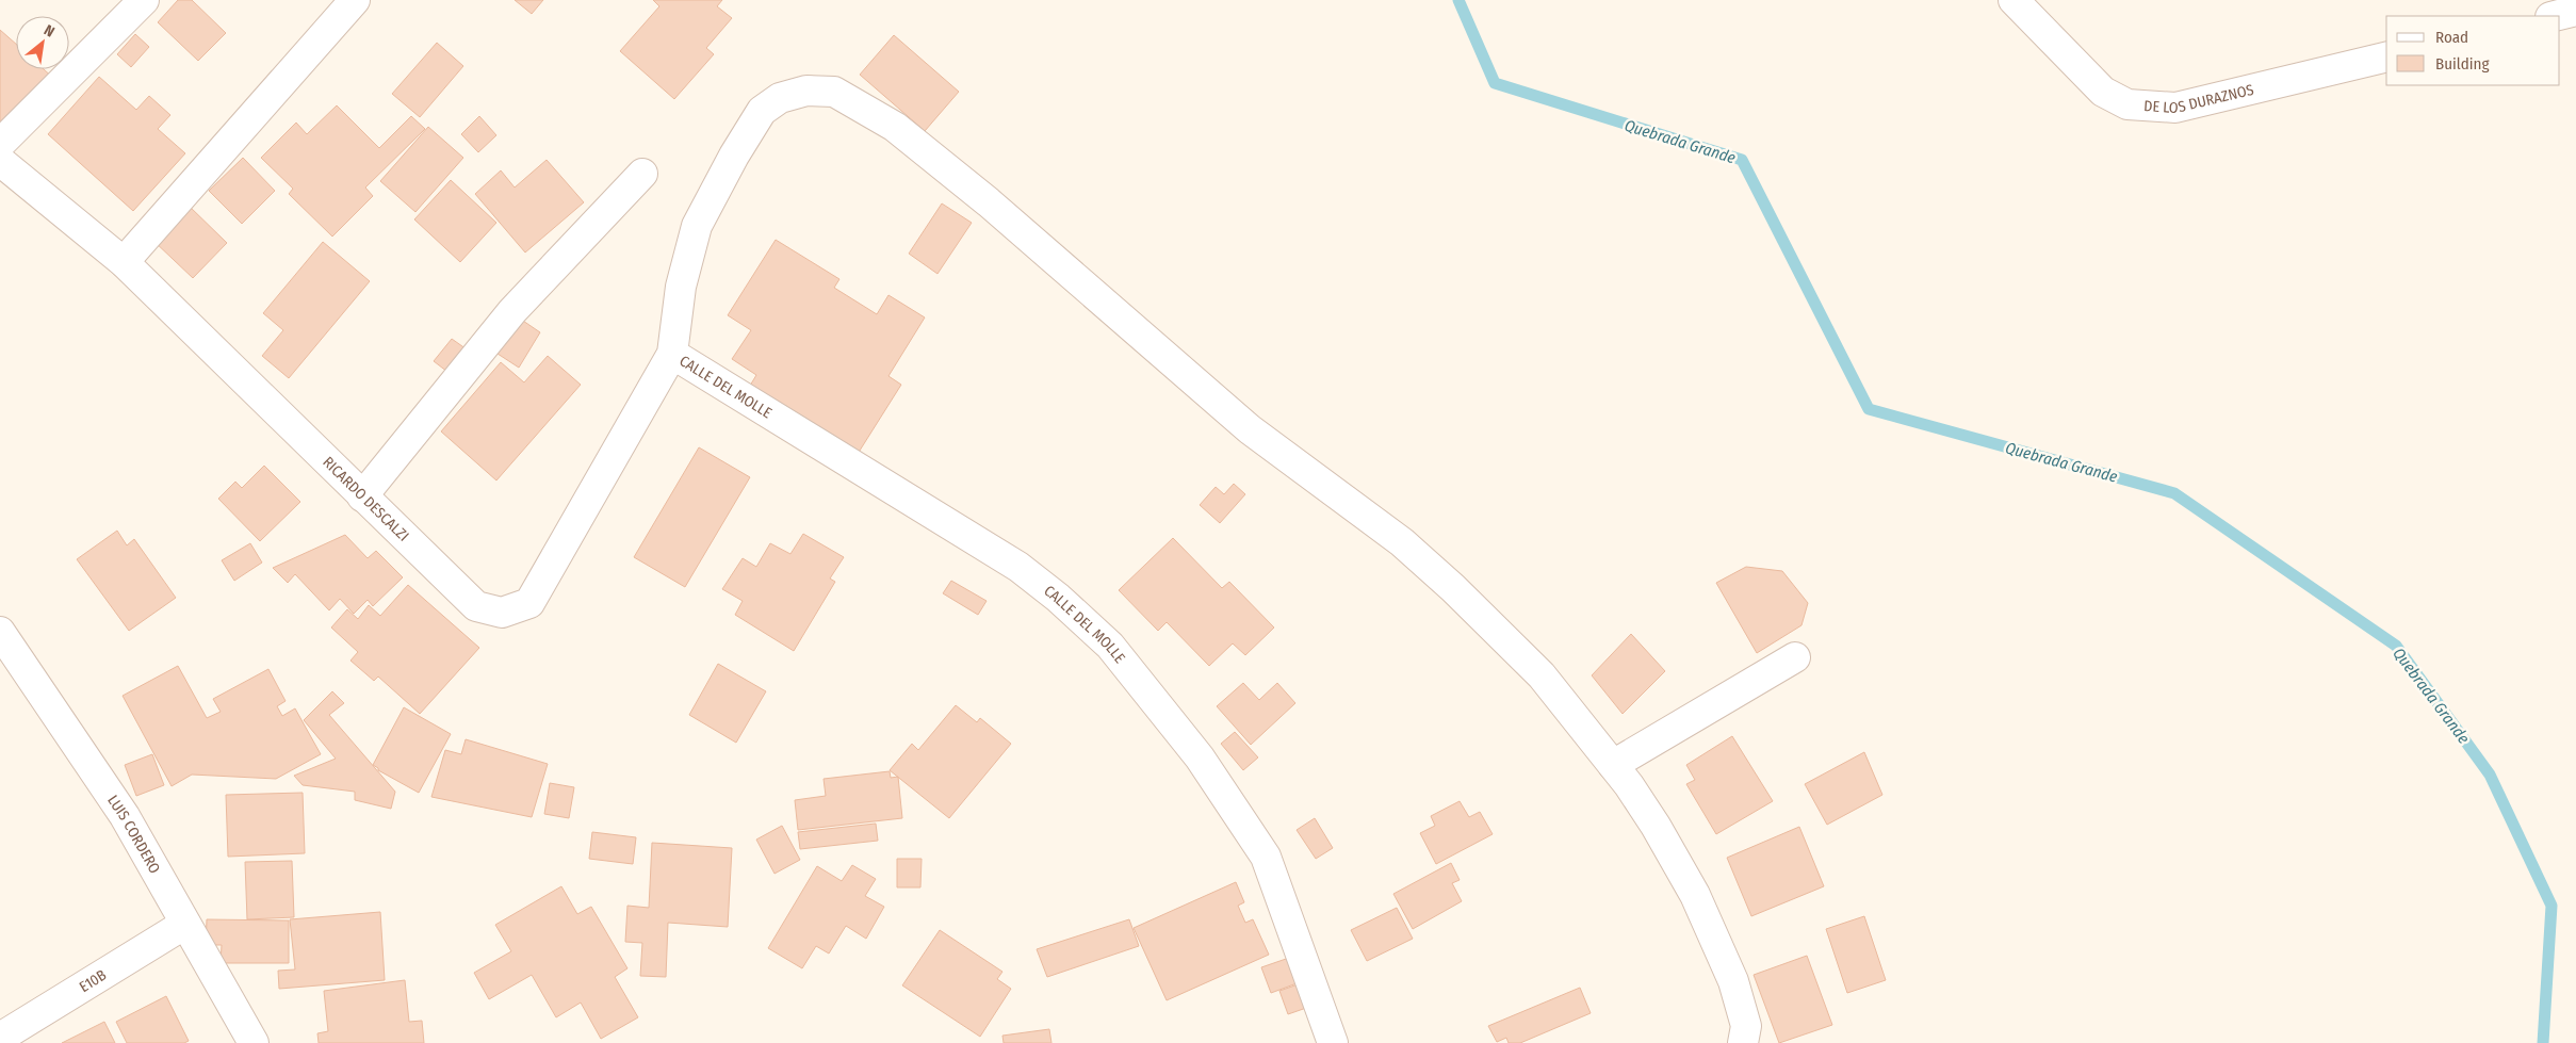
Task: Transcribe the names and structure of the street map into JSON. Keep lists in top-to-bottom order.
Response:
{
  "streets": {
    "street": [
      "DE LOS DURAZNOS",
      "CALLE DEL MOLLE",
      "RICARDO DESCALZI",
      "LUIS CORDERO",
      "E10B"
    ]
  },
  "crossings": [
    ["CALLE DEL MOLLE", "RICARDO DESCALZI"],
    ["LUIS CORDERO", "E10B"]
  ],
  "water": ["Quebrada Grande"],
  "legend": ["Road", "Building"],
  "north": "top right"
}
